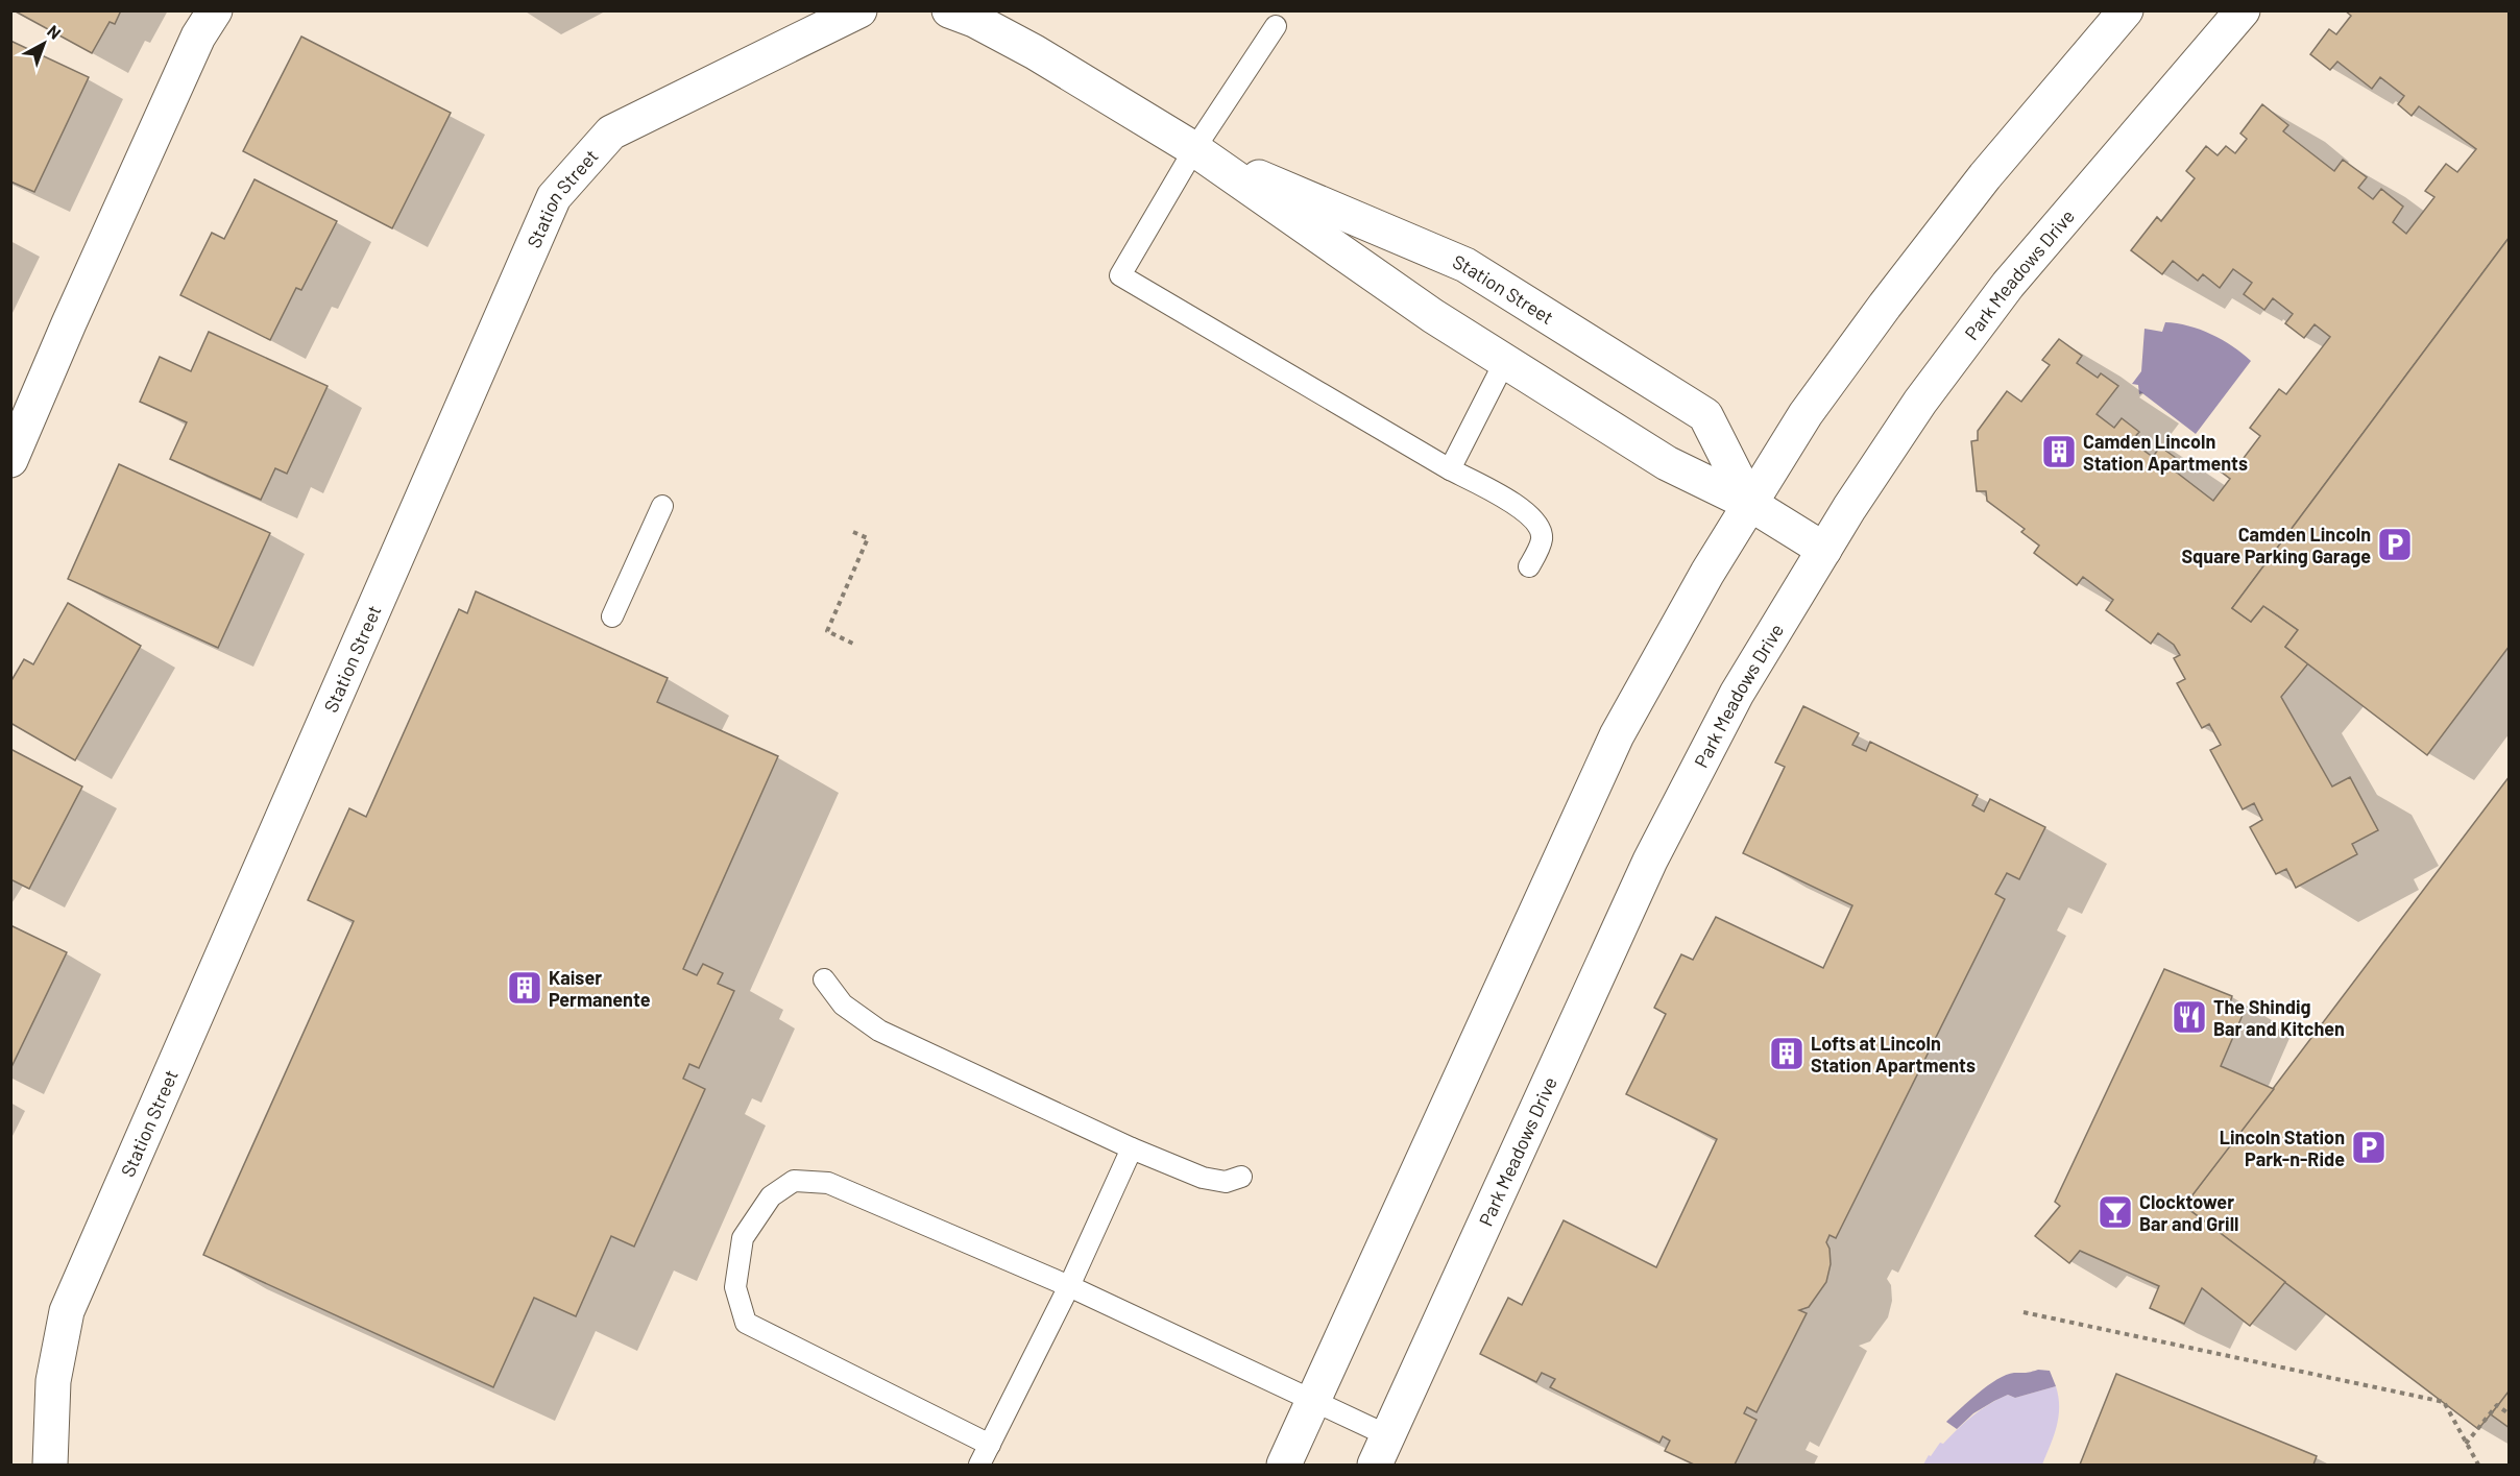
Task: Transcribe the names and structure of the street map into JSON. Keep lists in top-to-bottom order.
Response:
{
  "streets": {
    "street": ["Station Street", "Park Meadows Drive"]
  },
  "crossings": [
    ["Station Street", "Park Meadows Drive"]
  ],
  "places": {
    "building": ["Camden Lincoln Station Apartments", "Kaiser Permanente", "Lofts at Lincoln Station Apartments"],
    "parking": ["Camden Lincoln Square Parking Garage", "Lincoln Station Park-n-Ride"],
    "restaurant": ["The Shindig Bar and Kitchen"],
    "bar": ["Clocktower Bar and Grill"]
  },
  "north": "top right"
}
